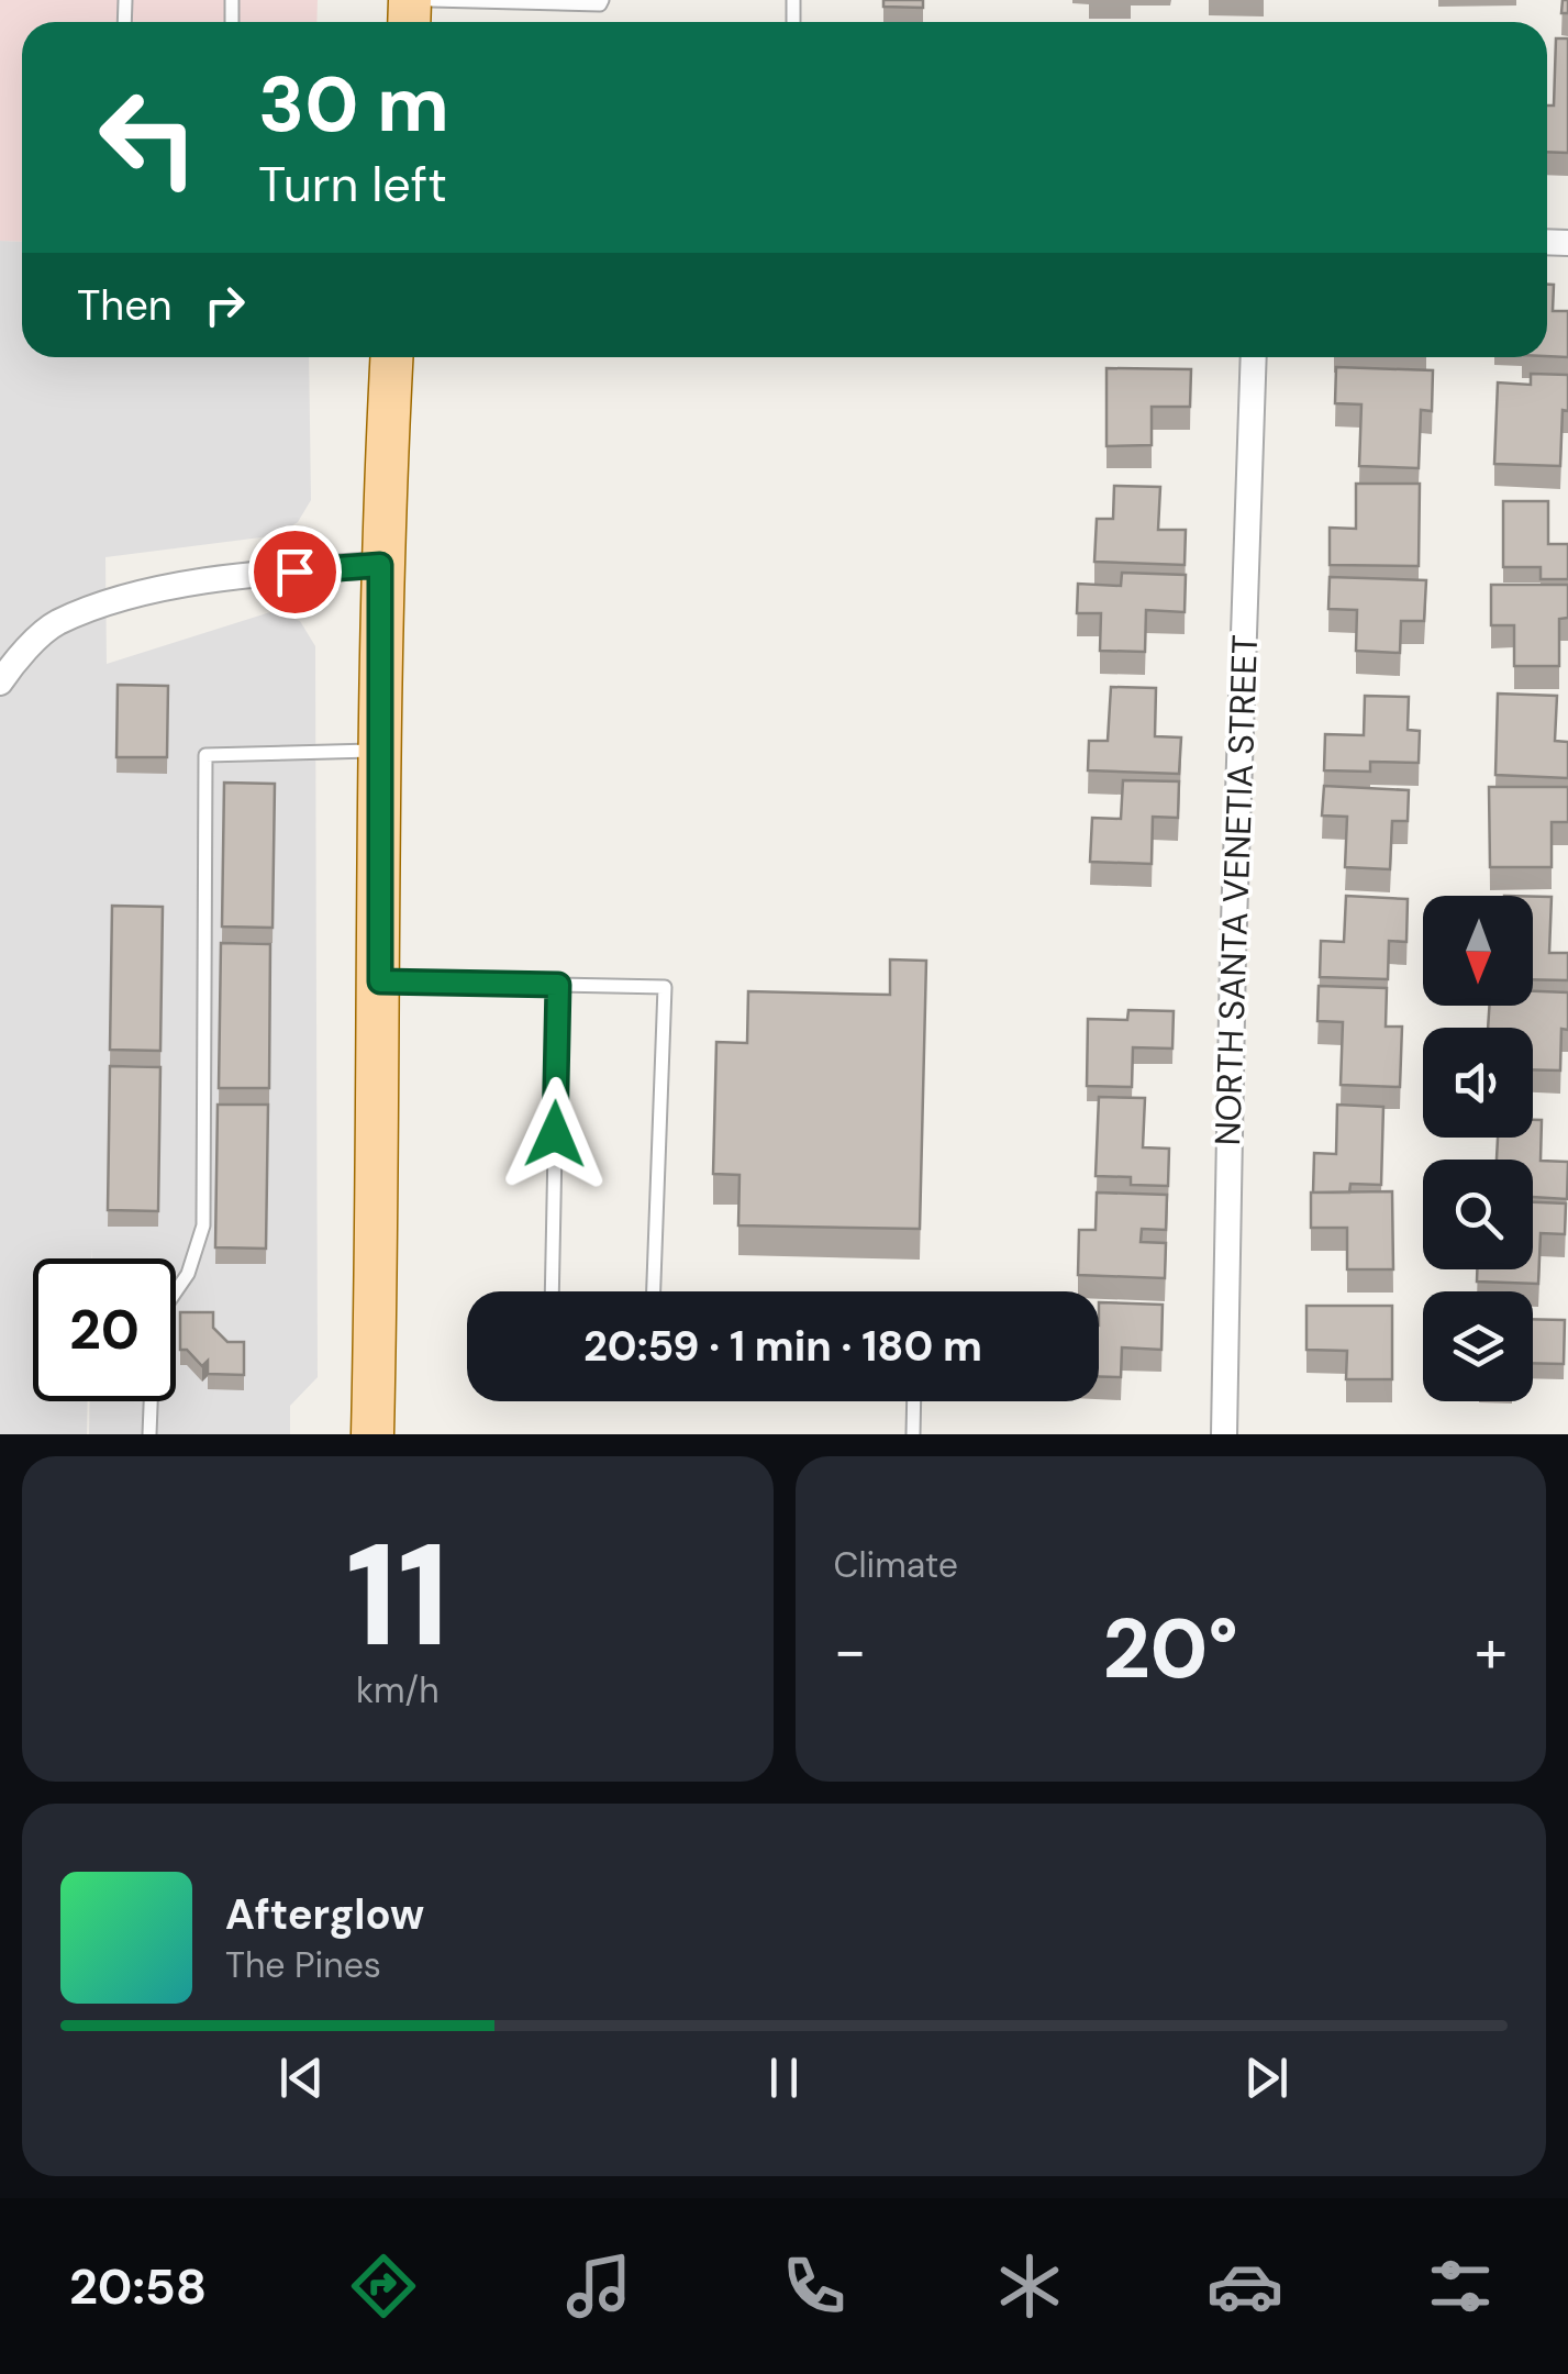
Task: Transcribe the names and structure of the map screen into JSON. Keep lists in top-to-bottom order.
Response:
{
  "streets": {
    "street": ["NORTH SANTA VENETIA STREET"]
  },
  "north": "bottom",
  "page": {
    "turn": ["30 m", "Turn left"],
    "then": "Then",
    "limit": "20",
    "trip": "20:59 · 1 min · 180 m",
    "tile": [
      ["11", "km/h"],
      "Climate"
    ],
    "heat": ["−", "20°", "+"],
    "song": ["Afterglow", "The Pines"],
    "tabs": "20:58"
  }
}
